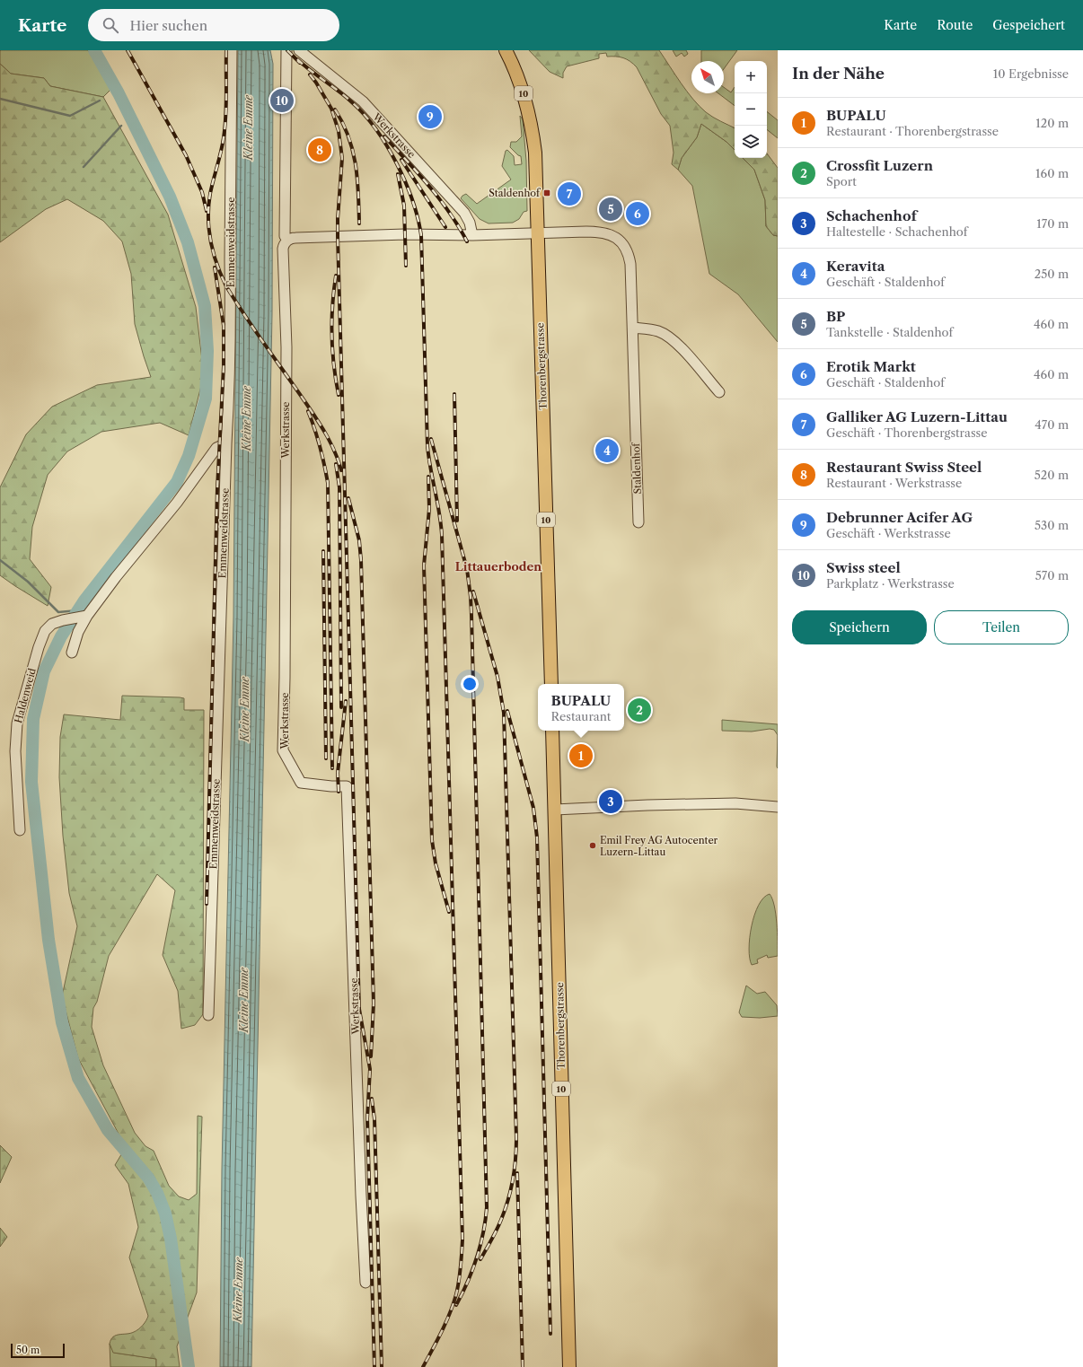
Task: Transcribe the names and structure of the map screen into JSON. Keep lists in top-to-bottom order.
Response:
{
  "streets": {
    "main road": ["10", "Thorenbergstrasse"],
    "street": [
      "Werkstrasse",
      "Emmenweidstrasse",
      "Staldenhof",
      "Haldenweid"
    ]
  },
  "crossings": [
    ["Thorenbergstrasse", "Staldenhof"]
  ],
  "districts": ["Littauerboden"],
  "water": ["Kleine Emme"],
  "places": {
    "transit": ["Staldenhof"],
    "other": ["Emil Frey AG Autocenter Luzern-Littau"]
  },
  "scale_bar": "50 m",
  "north": "top left",
  "page": {
    "header": "Karte",
    "search": "Hier suchen",
    "nav": ["Karte", "Route", "Gespeichert"],
    "heading": ["In der Nähe", "10 Ergebnisse"],
    "map_buttons": ["+", "−"],
    "pins": [
      "10",
      "9",
      "8",
      "7",
      "5",
      "6",
      "4",
      "2",
      "1",
      "3"
    ],
    "list": [
      {
        "mark": "1",
        "name": "BUPALU",
        "note": "Restaurant · Thorenbergstrasse",
        "value": "120 m"
      },
      {
        "mark": "2",
        "name": "Crossfit Luzern",
        "note": "Sport",
        "value": "160 m"
      },
      {
        "mark": "3",
        "name": "Schachenhof",
        "note": "Haltestelle · Schachenhof",
        "value": "170 m"
      },
      {
        "mark": "4",
        "name": "Keravita",
        "note": "Geschäft · Staldenhof",
        "value": "250 m"
      },
      {
        "mark": "5",
        "name": "BP",
        "note": "Tankstelle · Staldenhof",
        "value": "460 m"
      },
      {
        "mark": "6",
        "name": "Erotik Markt",
        "note": "Geschäft · Staldenhof",
        "value": "460 m"
      },
      {
        "mark": "7",
        "name": "Galliker AG Luzern-Littau",
        "note": "Geschäft · Thorenbergstrasse",
        "value": "470 m"
      },
      {
        "mark": "8",
        "name": "Restaurant Swiss Steel",
        "note": "Restaurant · Werkstrasse",
        "value": "520 m"
      },
      {
        "mark": "9",
        "name": "Debrunner Acifer AG",
        "note": "Geschäft · Werkstrasse",
        "value": "530 m"
      },
      {
        "mark": "10",
        "name": "Swiss steel",
        "note": "Parkplatz · Werkstrasse",
        "value": "570 m"
      }
    ],
    "buttons": ["Speichern", "Teilen"],
    "popup": ["BUPALU", "Restaurant"],
    "scale": "50 m"
  }
}
